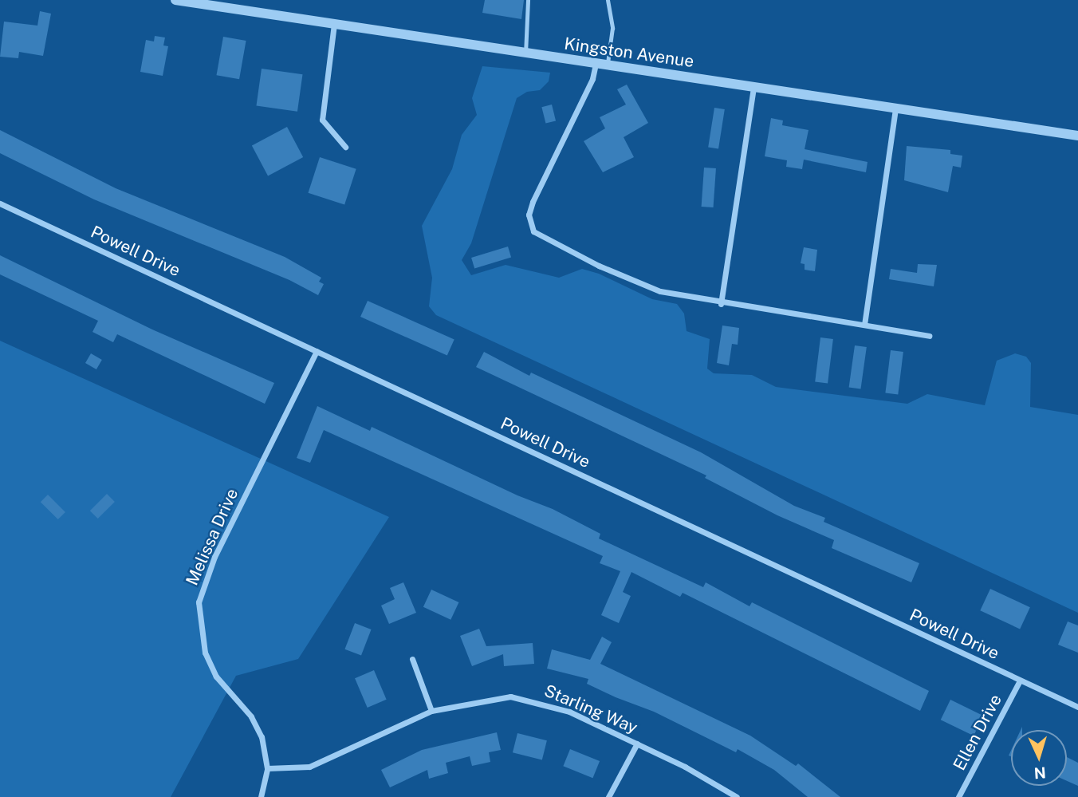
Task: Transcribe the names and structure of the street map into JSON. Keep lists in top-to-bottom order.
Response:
{
  "streets": {
    "street": [
      "Kingston Avenue",
      "Powell Drive",
      "Melissa Drive",
      "Starling Way",
      "Ellen Drive"
    ]
  },
  "crossings": [
    ["Powell Drive", "Melissa Drive"],
    ["Powell Drive", "Ellen Drive"],
    ["Melissa Drive", "Starling Way"]
  ],
  "north": "bottom"
}
